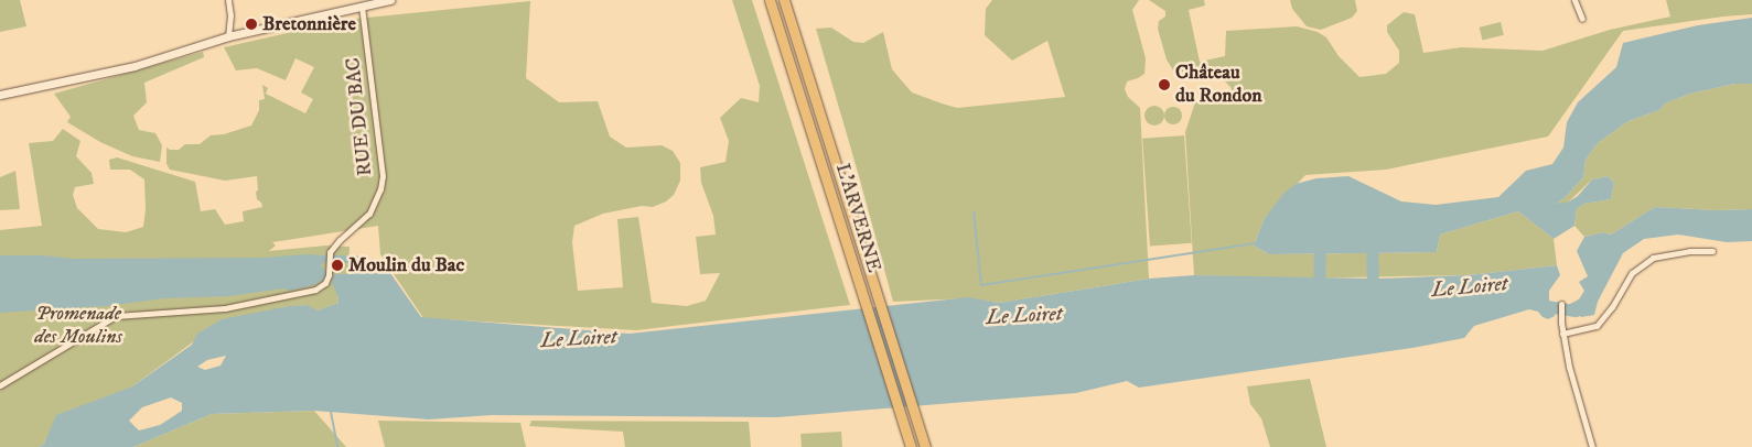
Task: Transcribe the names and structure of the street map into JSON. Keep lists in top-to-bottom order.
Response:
{
  "streets": {
    "highway": ["L'ARVERNE"],
    "street": ["RUE DU BAC"]
  },
  "water": ["Le Loiret"],
  "parks": ["Promenade des Moulins"],
  "places": ["Bretonnière", "Château du Rondon", "Moulin du Bac"]
}
